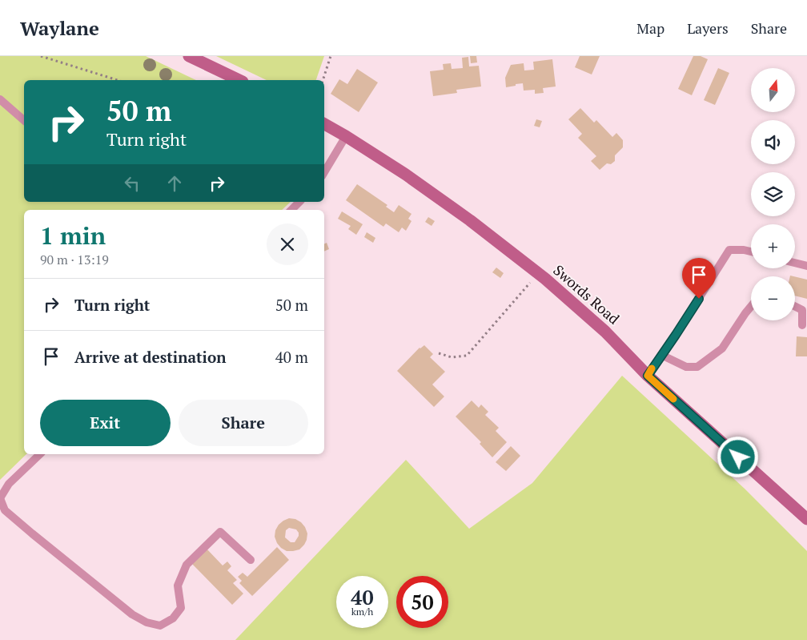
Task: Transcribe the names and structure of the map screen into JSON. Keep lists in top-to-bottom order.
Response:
{
  "streets": {
    "main road": ["Swords Road"]
  },
  "north": "top",
  "page": {
    "header": "Waylane",
    "nav": ["Map", "Layers", "Share"],
    "map_buttons": ["+", "−"],
    "turn": ["50 m", "Turn right"],
    "heading": ["1 min", "90 m · 13:19"],
    "list": [
      {
        "name": "Turn right",
        "value": "50 m"
      },
      {
        "name": "Arrive at destination",
        "value": "40 m"
      }
    ],
    "buttons": ["Exit", "Share"],
    "speed": "40 km/h",
    "limit": "50"
  }
}
